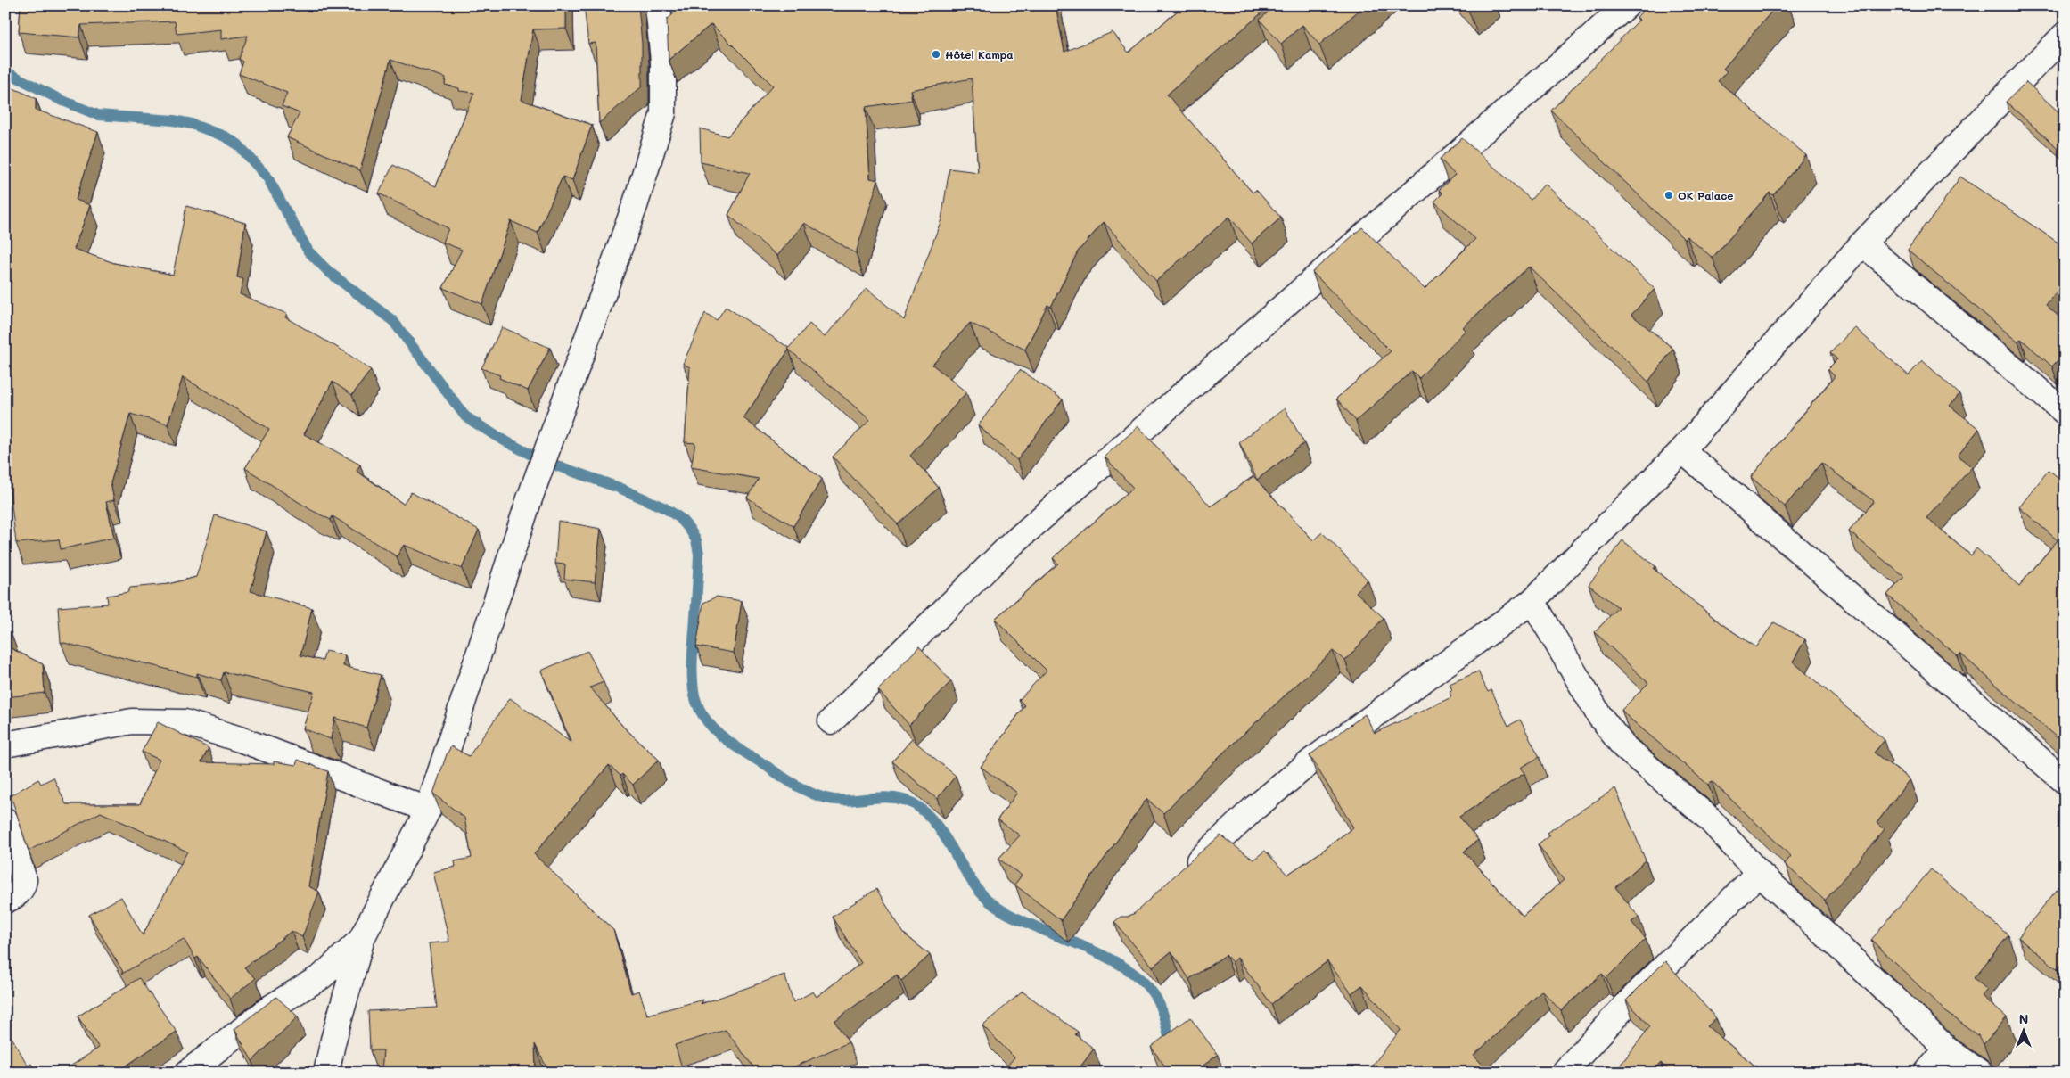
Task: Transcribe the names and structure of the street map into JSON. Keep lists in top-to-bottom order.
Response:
{
  "places": ["Hôtel Kampa", "OK Palace"],
  "north": "top"
}
